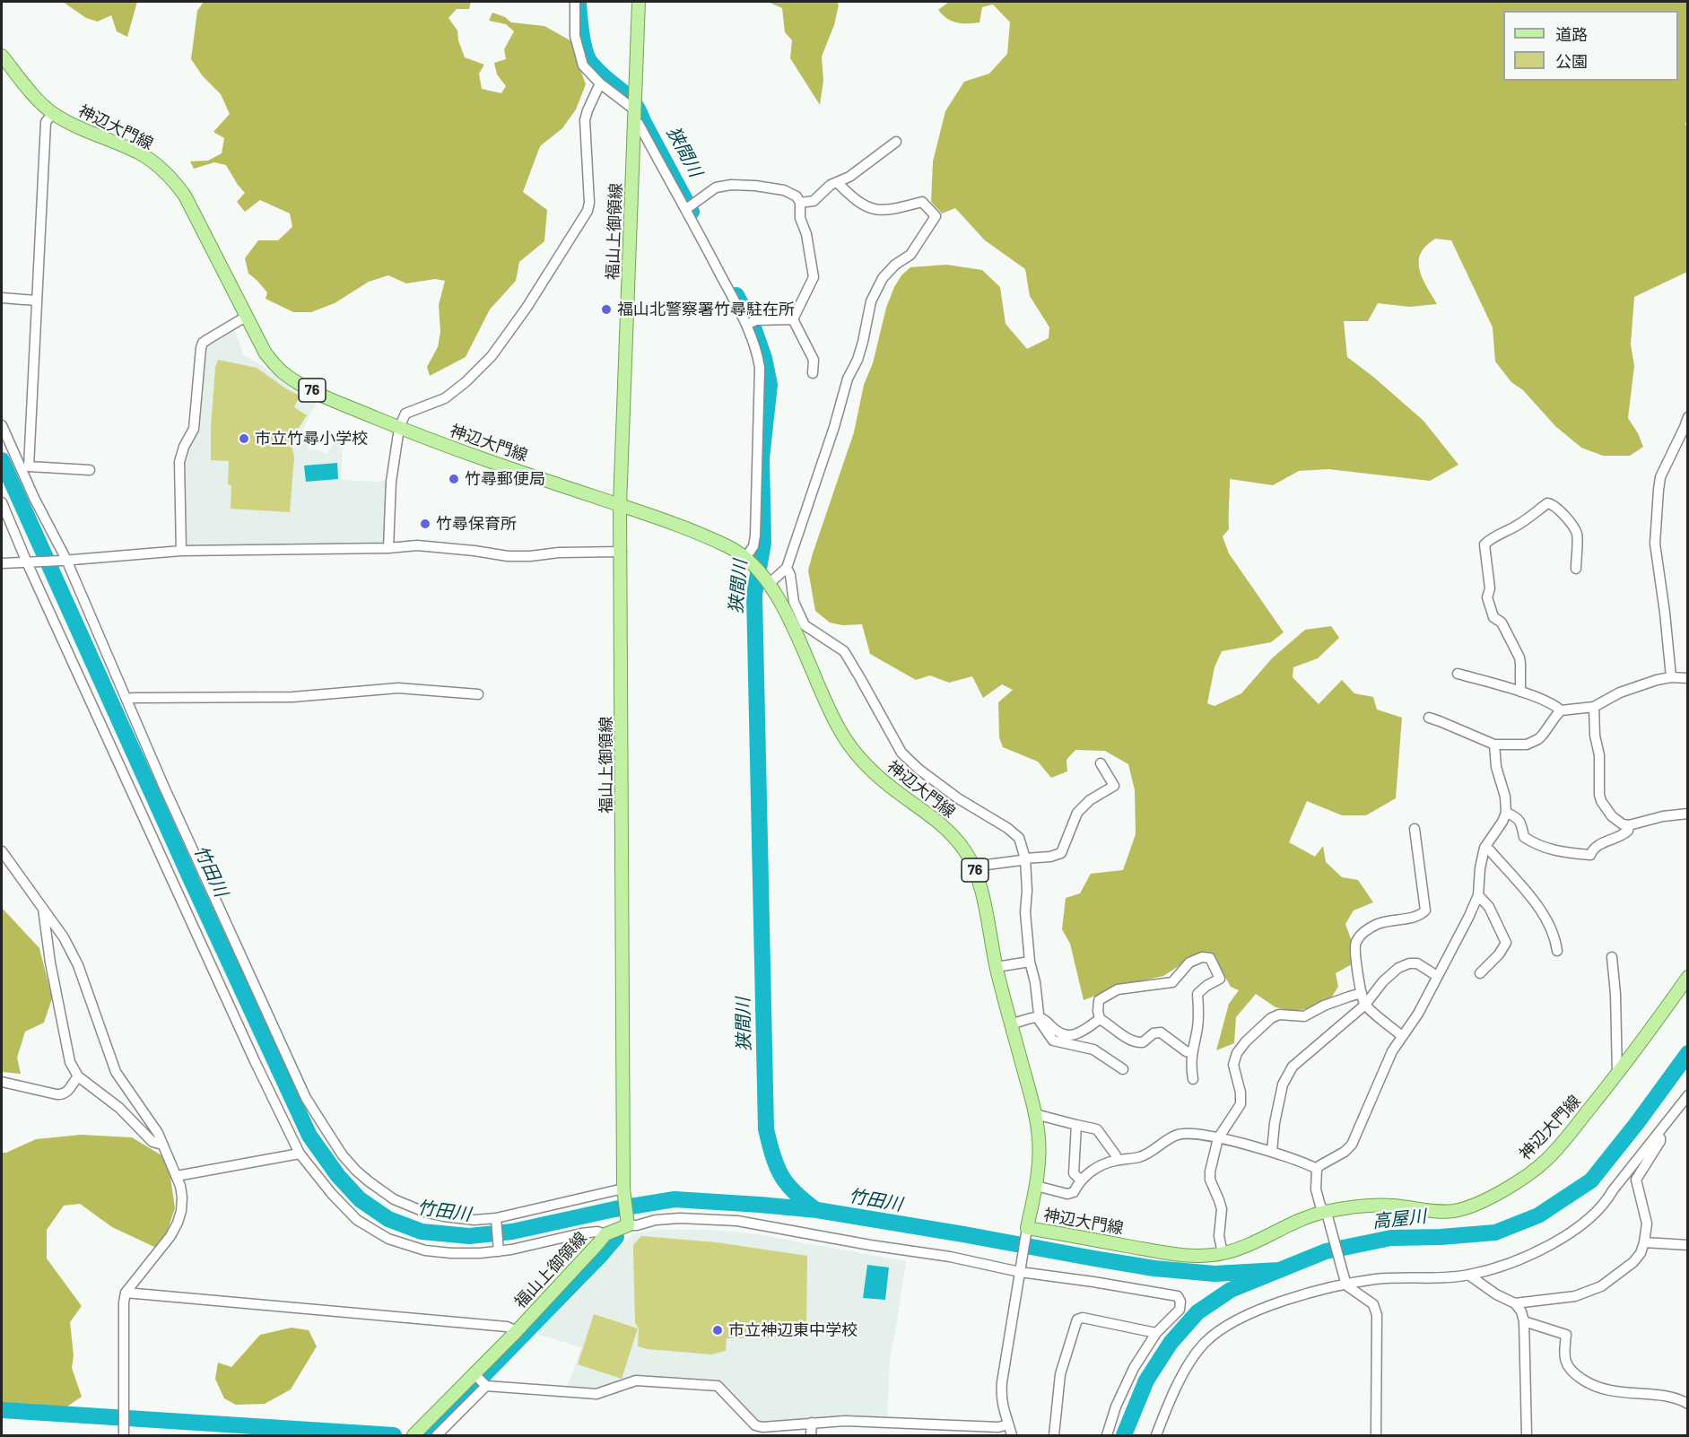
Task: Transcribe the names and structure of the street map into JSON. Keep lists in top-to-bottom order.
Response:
{
  "streets": {
    "main road": ["神辺大門線", "福山上御領線", "76"]
  },
  "crossings": [
    ["神辺大門線", "福山上御領線"]
  ],
  "water": ["狭間川", "竹田川", "高屋川"],
  "places": [
    "福山北警察署竹尋駐在所",
    "市立竹尋小学校",
    "竹尋郵便局",
    "竹尋保育所",
    "市立神辺東中学校"
  ],
  "legend": ["道路", "公園"]
}
